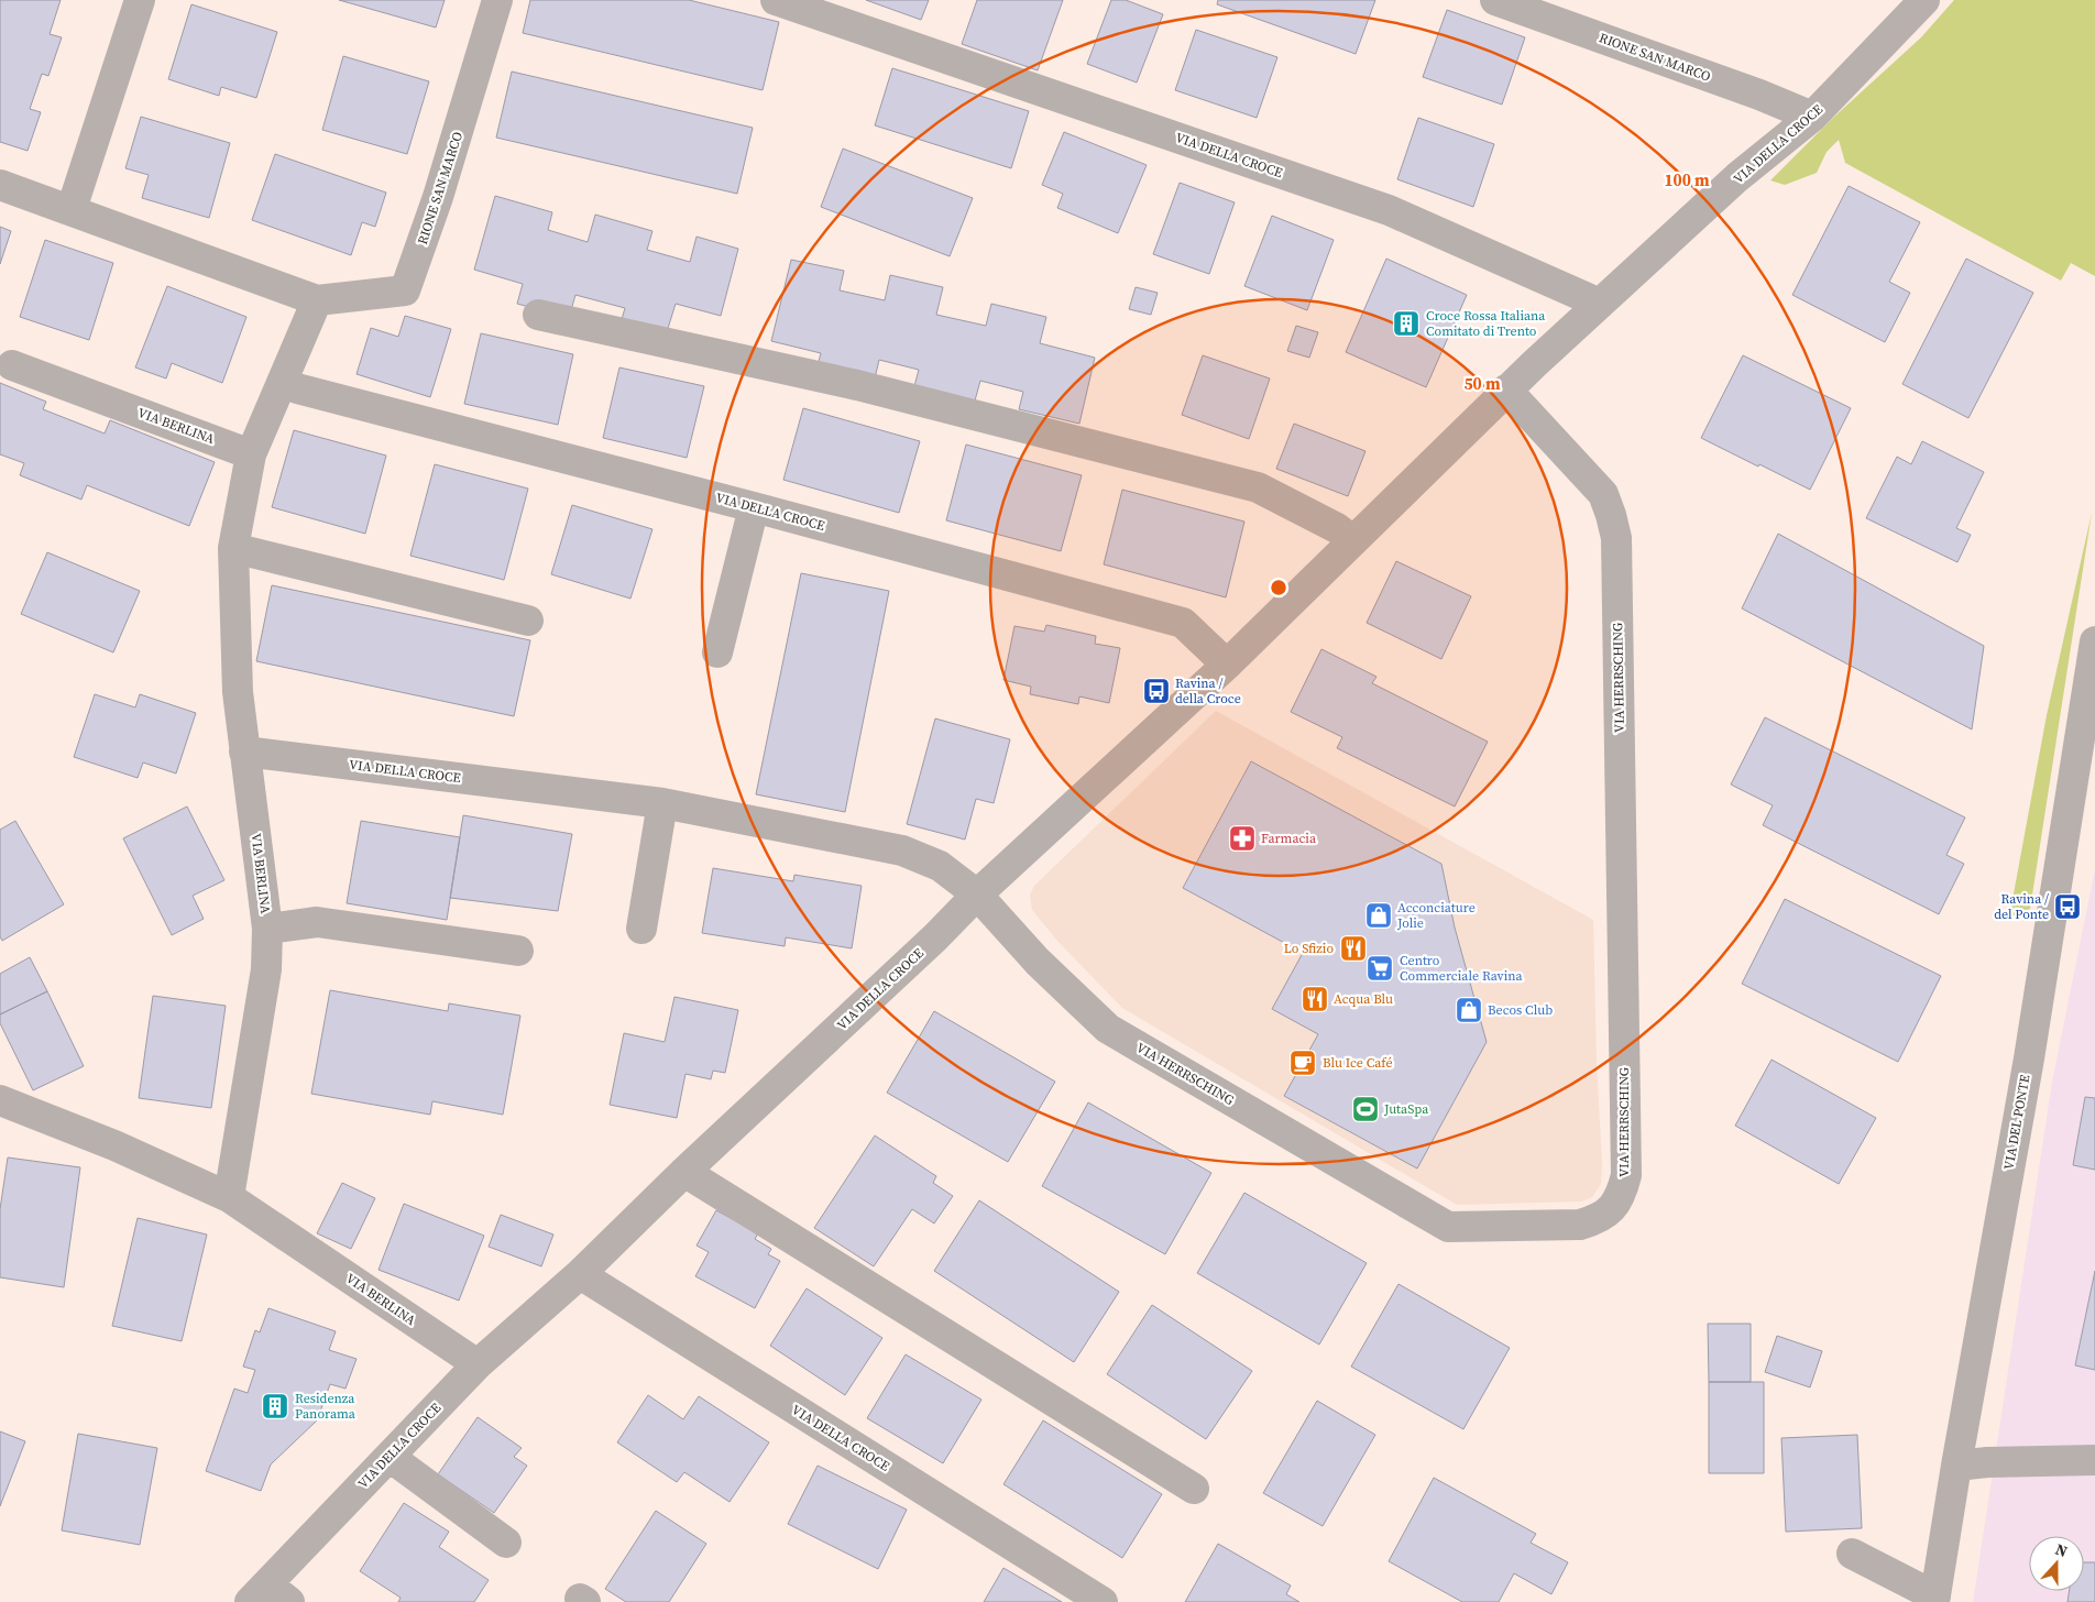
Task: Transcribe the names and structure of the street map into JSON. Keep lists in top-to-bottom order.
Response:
{
  "streets": {
    "street": [
      "RIONE SAN MARCO",
      "VIA DELLA CROCE",
      "VIA BERLINA",
      "VIA HERRSCHING",
      "VIA DEL PONTE"
    ]
  },
  "crossings": [
    ["RIONE SAN MARCO", "VIA DELLA CROCE"],
    ["VIA DELLA CROCE", "VIA BERLINA"],
    ["VIA DELLA CROCE", "VIA HERRSCHING"]
  ],
  "places": {
    "building": ["Croce Rossa Italiana Comitato di Trento", "Residenza Panorama"],
    "bus stop": ["Ravina / della Croce", "Ravina / del Ponte"],
    "pharmacy": ["Farmacia"],
    "shop": ["Acconciature Jolie", "Becos Club"],
    "restaurant": ["Lo Sfizio", "Acqua Blu"],
    "supermarket": ["Centro Commerciale Ravina"],
    "cafe": ["Blu Ice Café"],
    "sports": ["JutaSpa"]
  },
  "north": "top",
  "rings": ["100 m", "50 m"]
}
